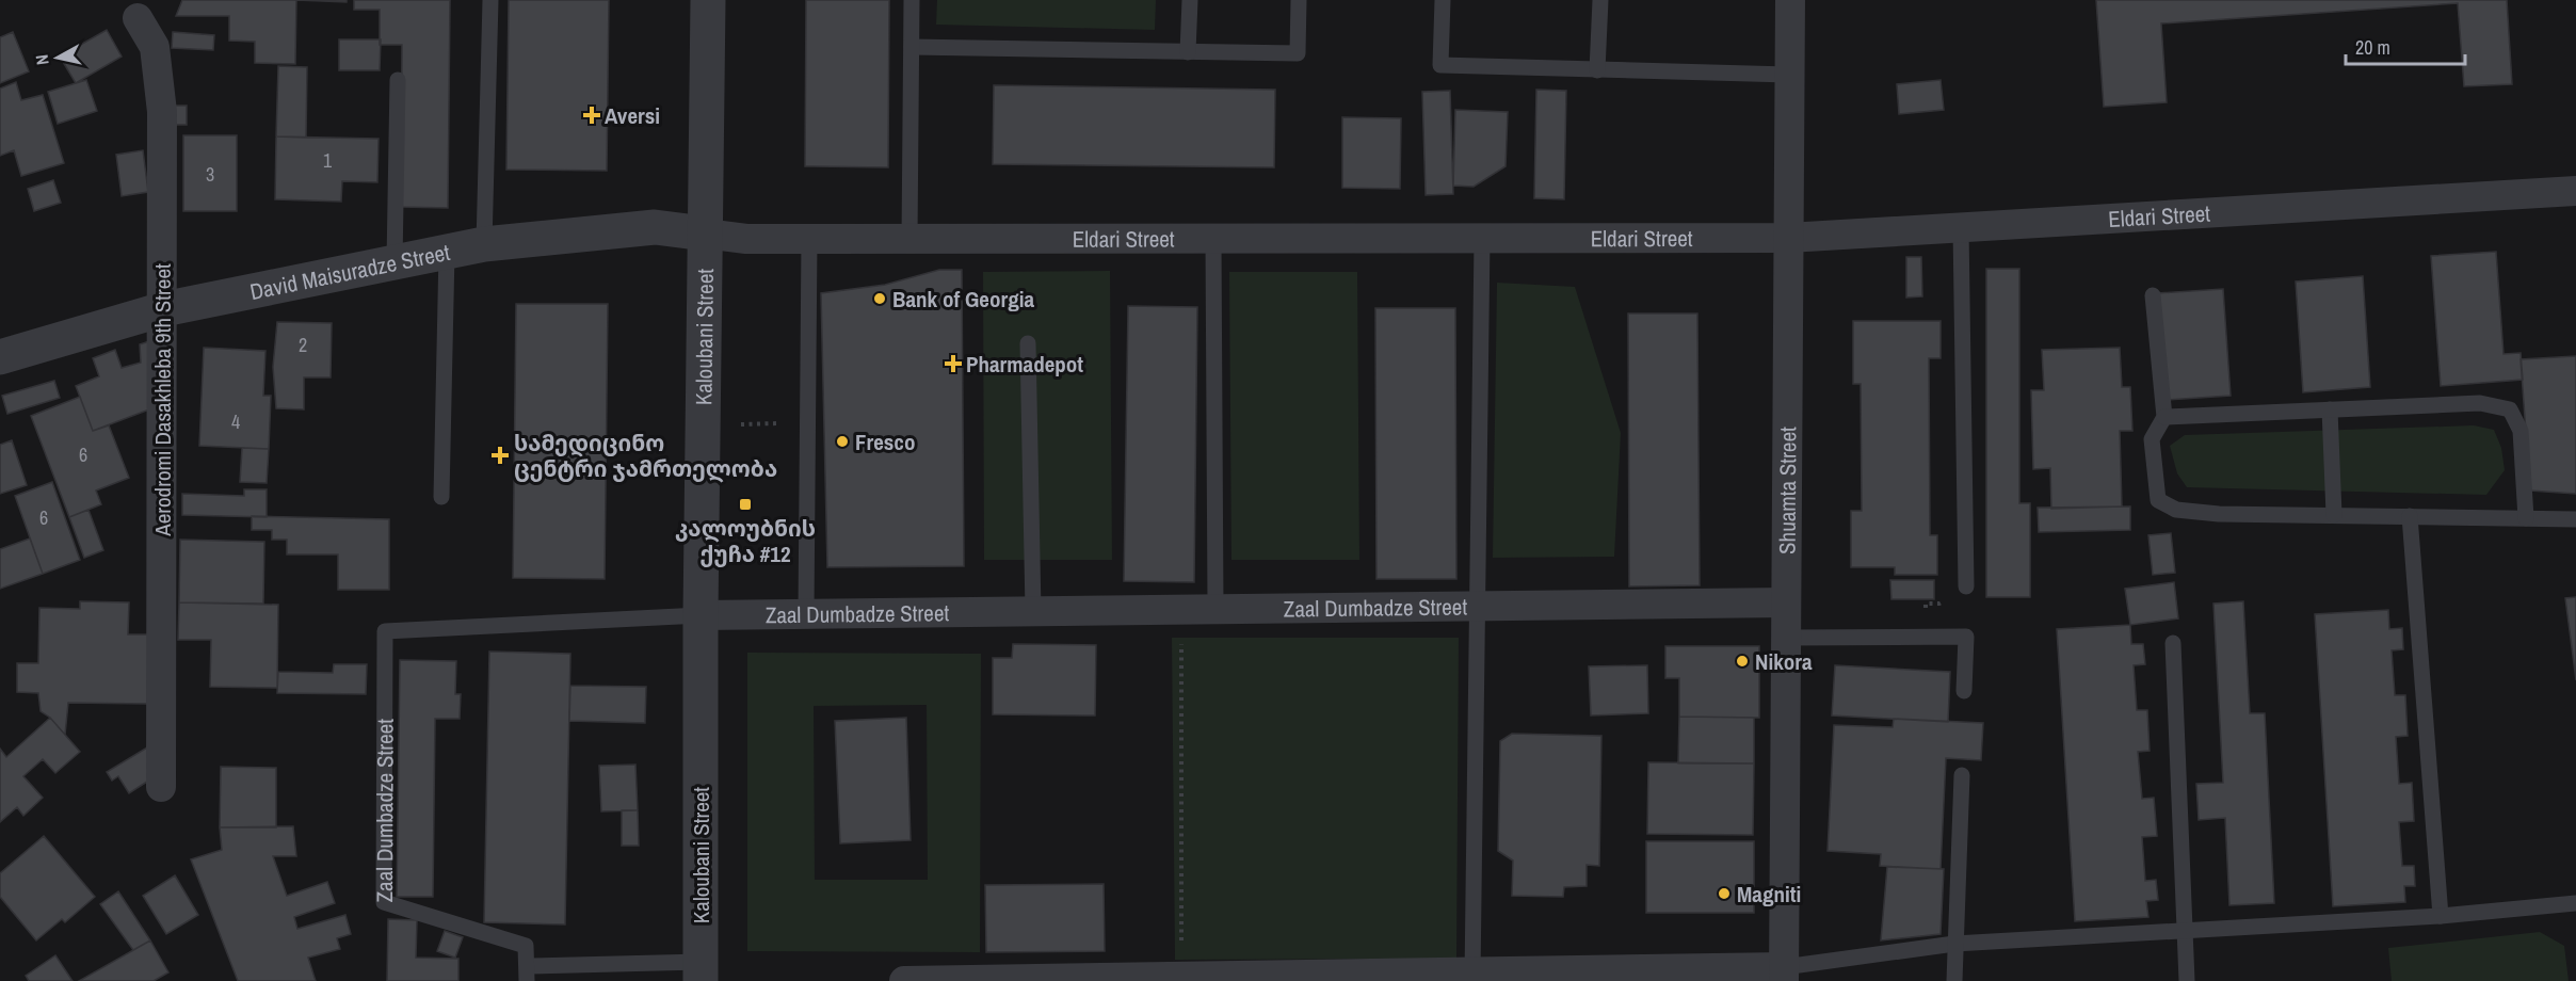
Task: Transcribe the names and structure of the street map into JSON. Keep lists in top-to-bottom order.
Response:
{
  "streets": {
    "street": [
      "Eldari Street",
      "David Maisuradze Street",
      "Kaloubani Street",
      "Aerodromi Dasakhleba 9th Street",
      "Shuamta Street",
      "Zaal Dumbadze Street"
    ]
  },
  "crossings": [
    ["Eldari Street", "David Maisuradze Street"],
    ["Eldari Street", "Kaloubani Street"],
    ["Eldari Street", "Shuamta Street"],
    ["David Maisuradze Street", "Kaloubani Street"],
    ["David Maisuradze Street", "Aerodromi Dasakhleba 9th Street"],
    ["Kaloubani Street", "Zaal Dumbadze Street"],
    ["Shuamta Street", "Zaal Dumbadze Street"]
  ],
  "places": {
    "health": ["Aversi", "Pharmadepot", "სამედიცინო ცენტრი ჯამრთელობა"],
    "other": [
      "Bank of Georgia",
      "Fresco",
      "Nikora",
      "Magniti"
    ],
    "transit": ["კალოუბნის ქუჩა #12"]
  },
  "house_numbers": [
    "1",
    "3",
    "2",
    "4",
    "6",
    "6"
  ],
  "scale_bar": "20 m",
  "north": "left"
}
